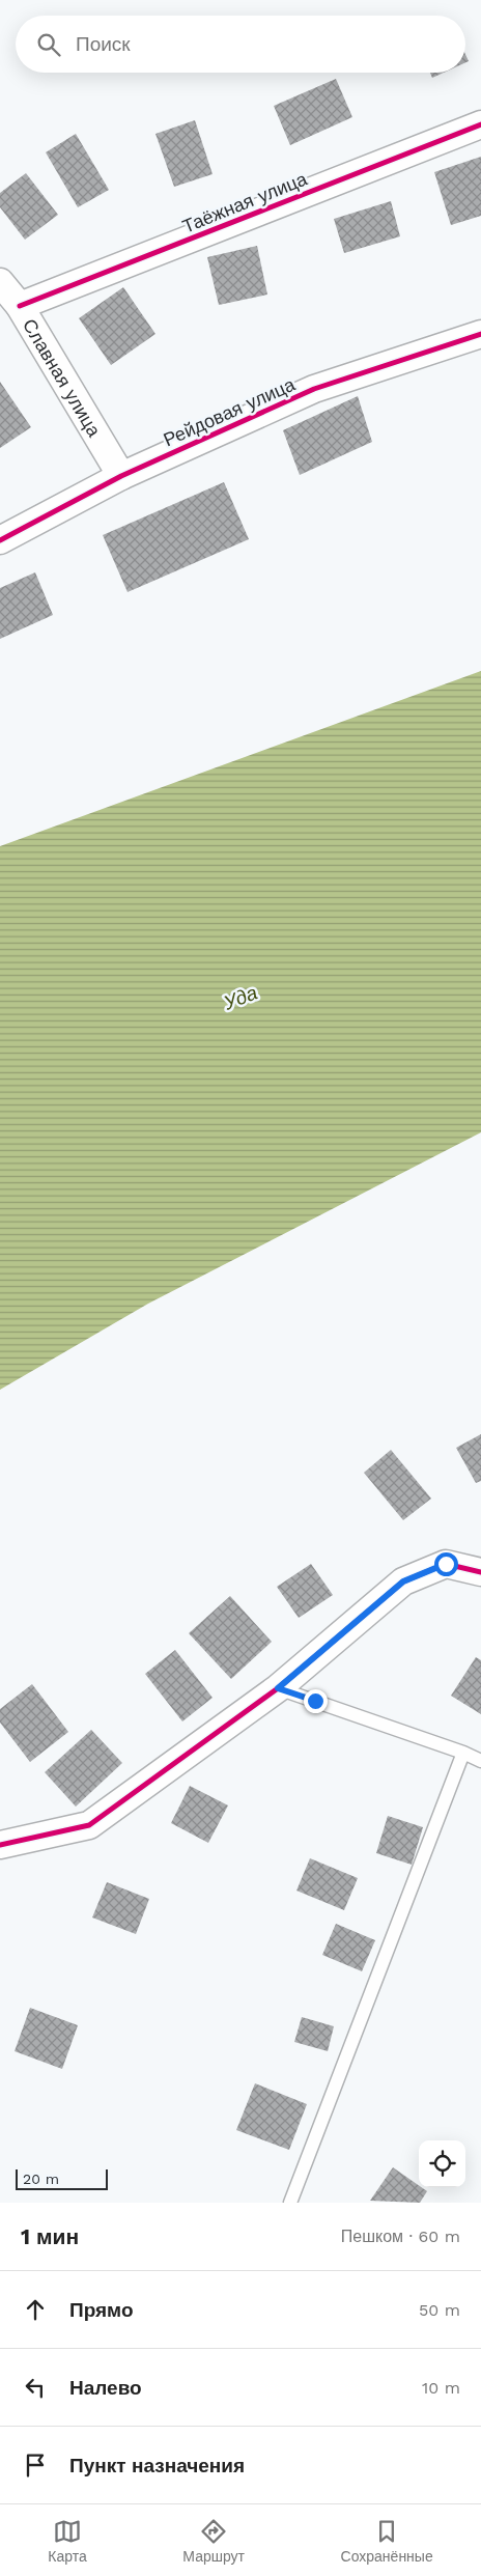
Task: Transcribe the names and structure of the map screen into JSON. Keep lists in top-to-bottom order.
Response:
{
  "streets": {
    "street": ["Таёжная улица", "Славная улица", "Рейдовая улица"]
  },
  "crossings": [
    ["Таёжная улица", "Славная улица"],
    ["Славная улица", "Рейдовая улица"]
  ],
  "water": ["Уда"],
  "scale_bar": "20 m",
  "page": {
    "search": "Поиск",
    "scale": "20 m",
    "heading": ["1 мин", "Пешком · 60 m"],
    "list": [
      ["Прямо", "50 m"],
      ["Налево", "10 m"],
      "Пункт назначения"
    ],
    "nav": ["Карта", "Маршрут", "Сохранённые"]
  }
}
